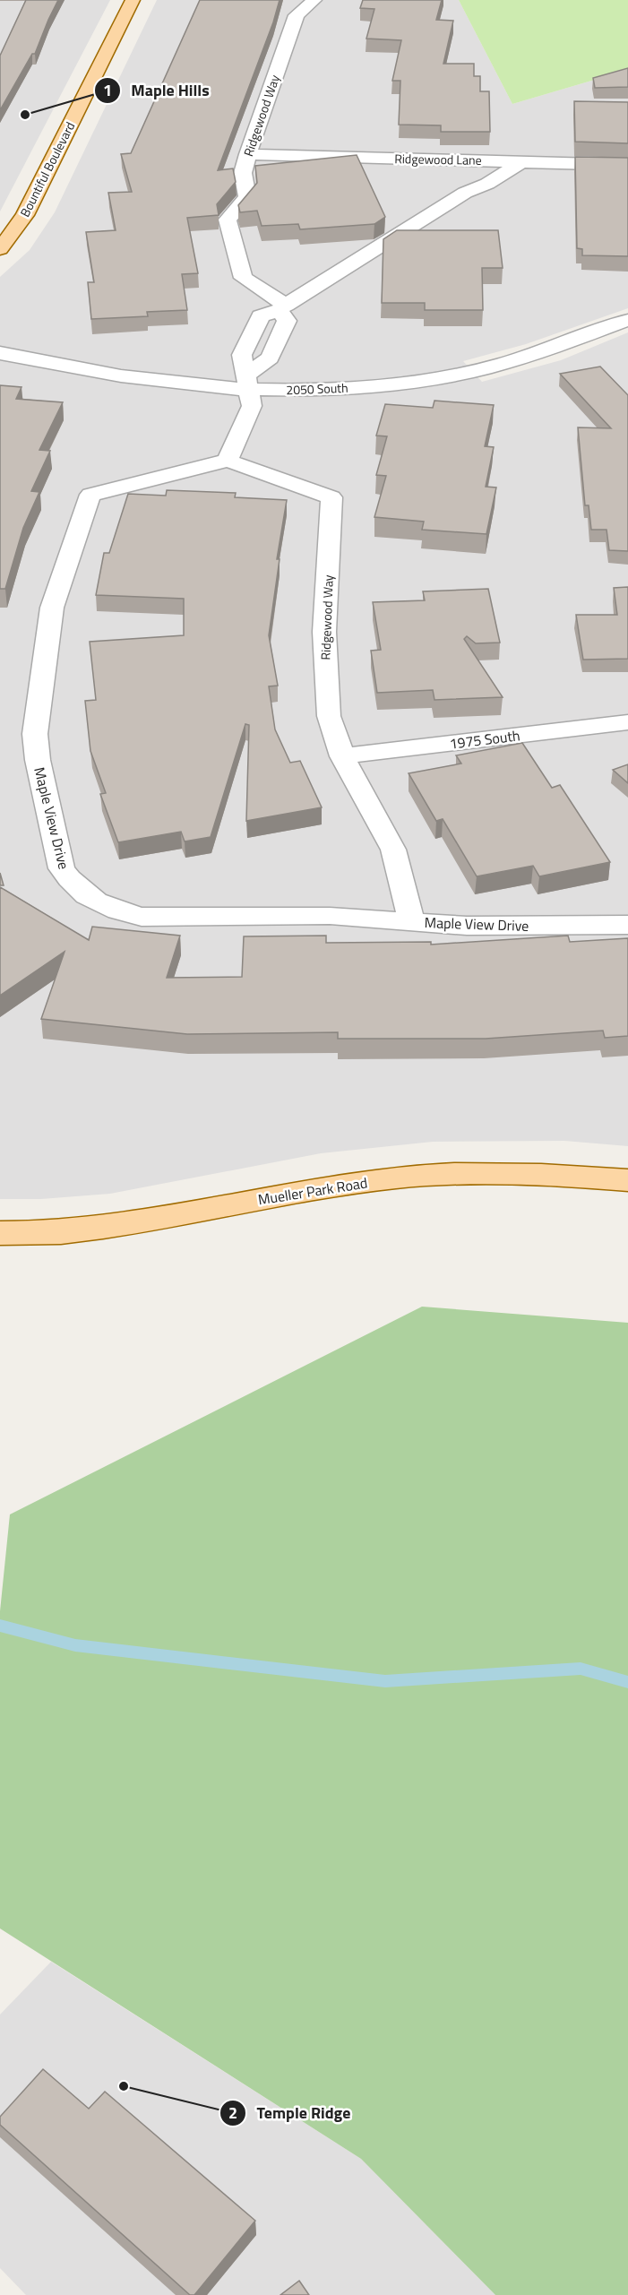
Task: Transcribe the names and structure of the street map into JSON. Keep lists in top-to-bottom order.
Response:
{
  "streets": {
    "main road": ["Bountiful Boulevard", "Mueller Park Road"],
    "street": [
      "Ridgewood Way",
      "Ridgewood Lane",
      "2050 South",
      "1975 South",
      "Maple View Drive"
    ]
  },
  "crossings": [
    ["Ridgewood Way", "Ridgewood Lane"],
    ["Ridgewood Way", "1975 South"],
    ["Ridgewood Way", "Maple View Drive"]
  ],
  "places": ["Maple Hills", "Temple Ridge"]
}
